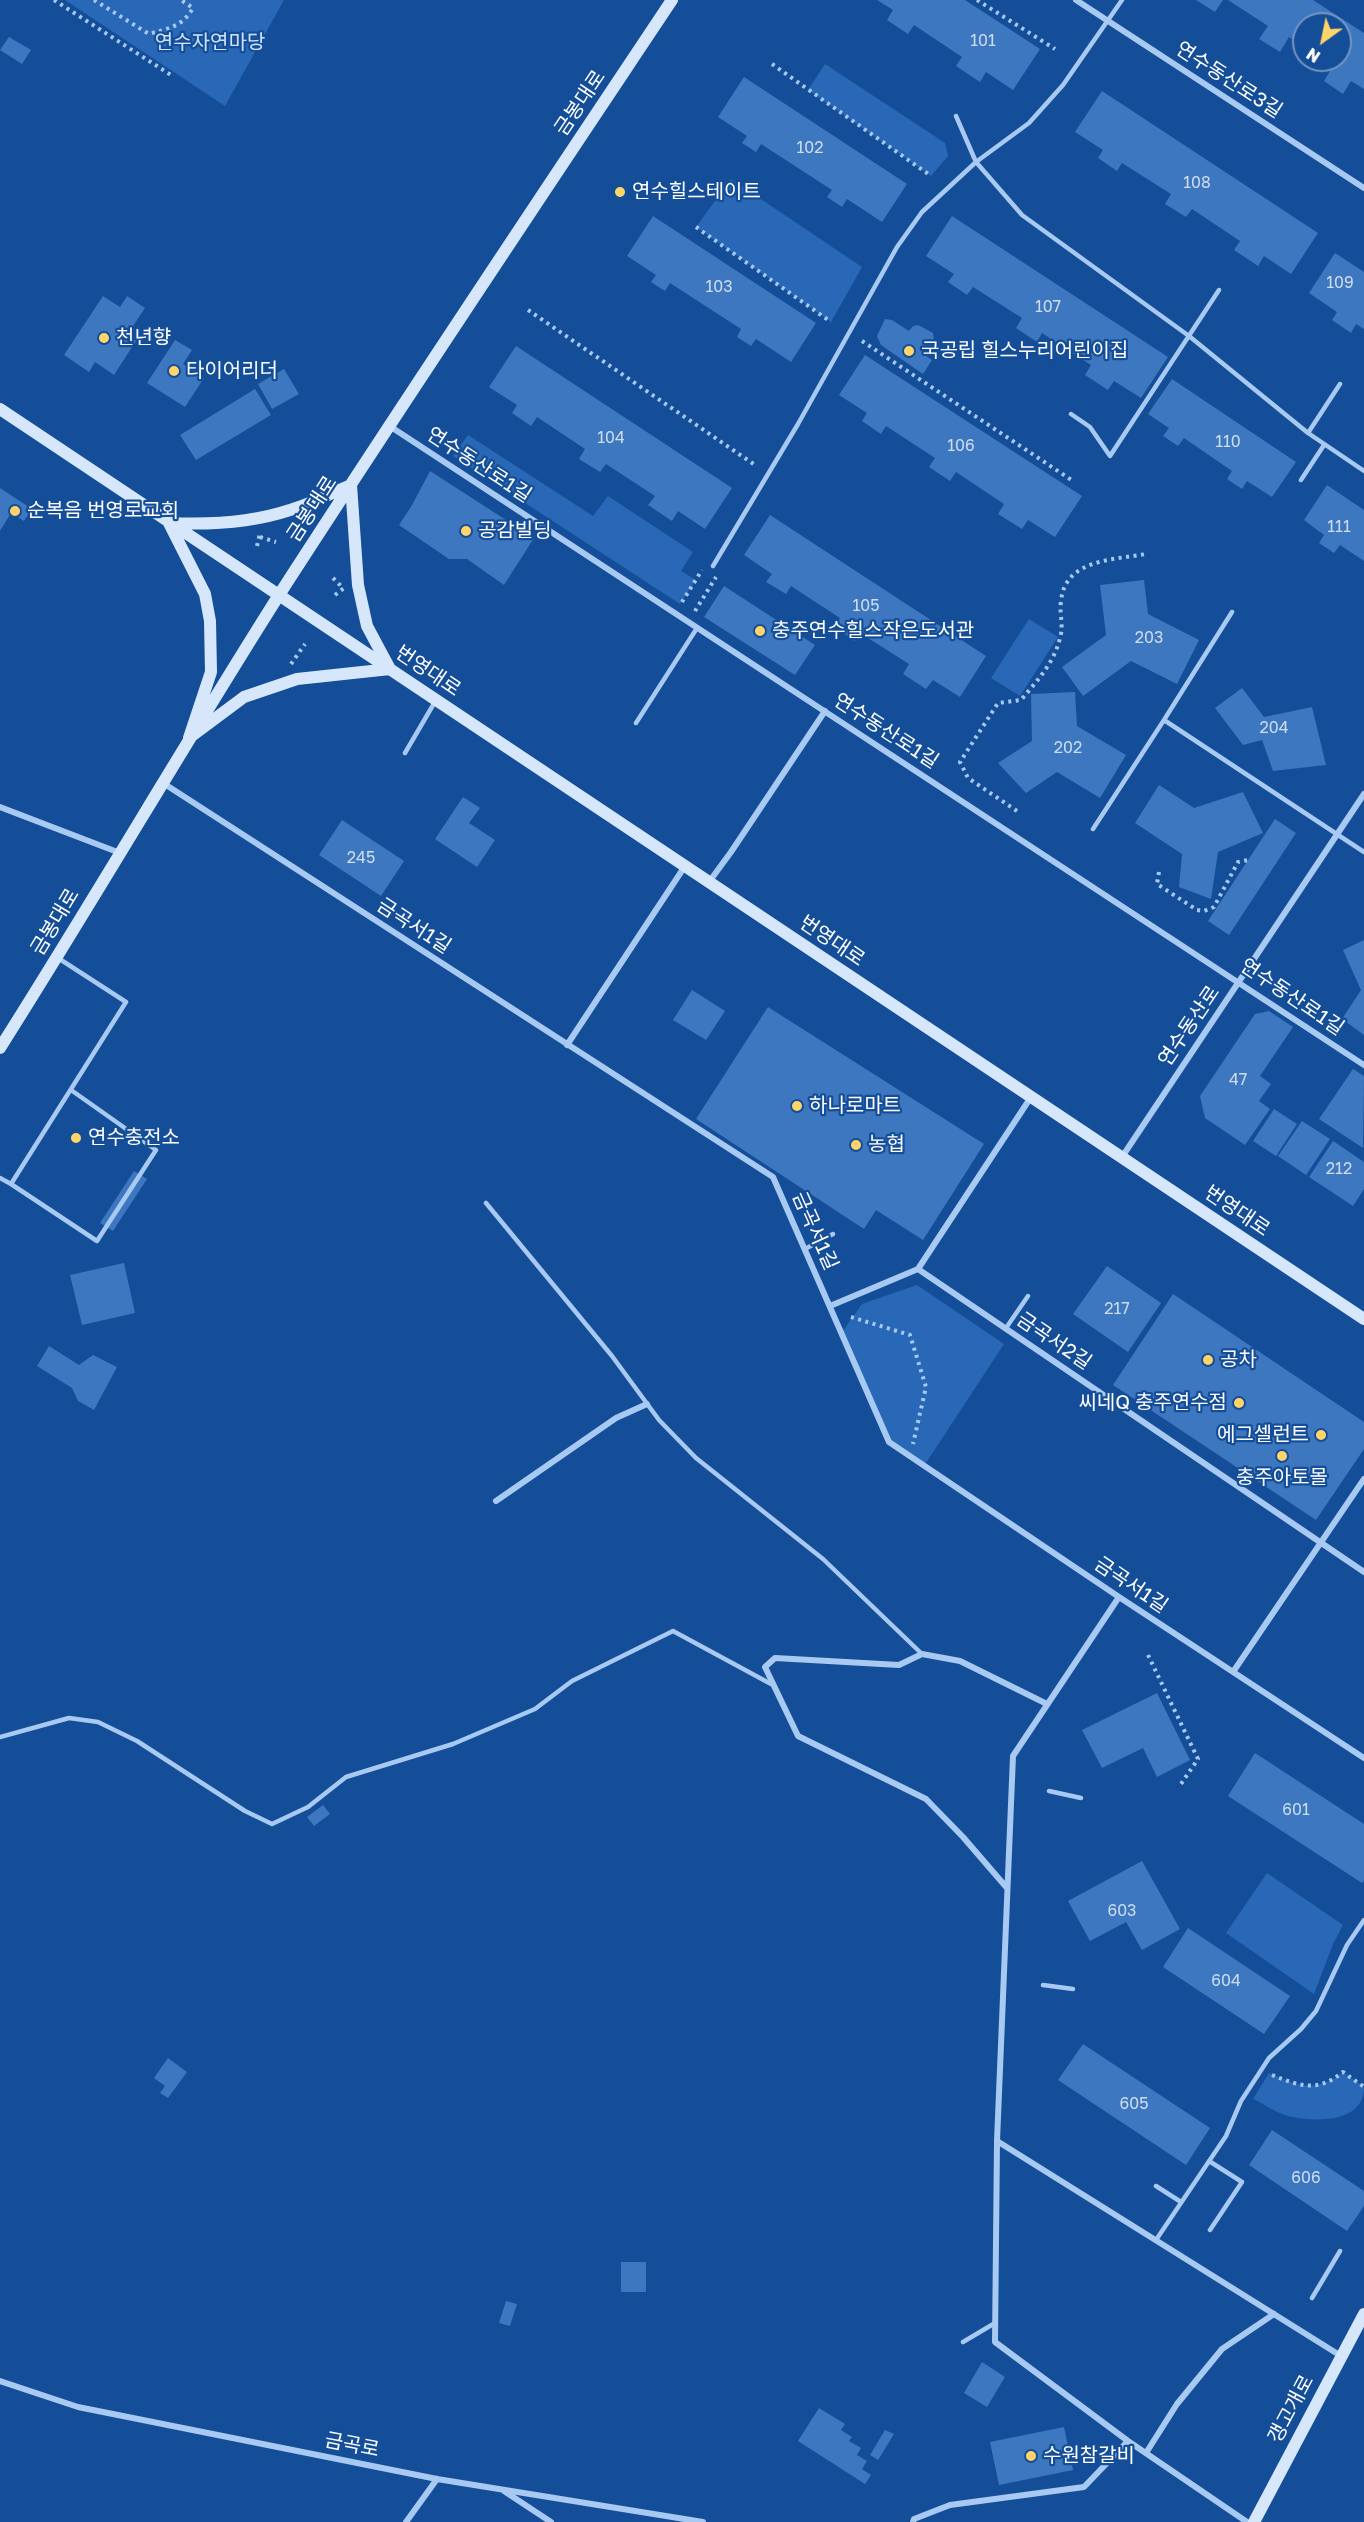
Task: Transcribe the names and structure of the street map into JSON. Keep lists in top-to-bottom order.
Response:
{
  "streets": {
    "street": [
      "연수동산로3길",
      "금봉대로",
      "연수동산로1길",
      "번영대로",
      "금곡서1길",
      "연수동산로",
      "금곡서2길",
      "갱고개로",
      "금곡로"
    ]
  },
  "crossings": [
    ["금봉대로", "연수동산로1길"],
    ["금봉대로", "번영대로"],
    ["금봉대로", "금곡서1길"],
    ["연수동산로1길", "연수동산로"],
    ["번영대로", "연수동산로"]
  ],
  "parks": ["연수자연마당"],
  "places": [
    "연수힐스테이트",
    "천년향",
    "국공립 힐스누리어린이집",
    "타이어리더",
    "순복음 번영로교회",
    "공감빌딩",
    "충주연수힐스작은도서관",
    "하나로마트",
    "연수충전소",
    "농협",
    "공차",
    "씨네Q 충주연수점",
    "에그셀런트",
    "충주아토몰",
    "수원참갈비"
  ],
  "house_numbers": [
    "101",
    "102",
    "108",
    "109",
    "103",
    "107",
    "104",
    "110",
    "106",
    "111",
    "105",
    "203",
    "204",
    "202",
    "245",
    "47",
    "212",
    "217",
    "601",
    "603",
    "604",
    "605",
    "606"
  ],
  "north": "bottom left"
}
